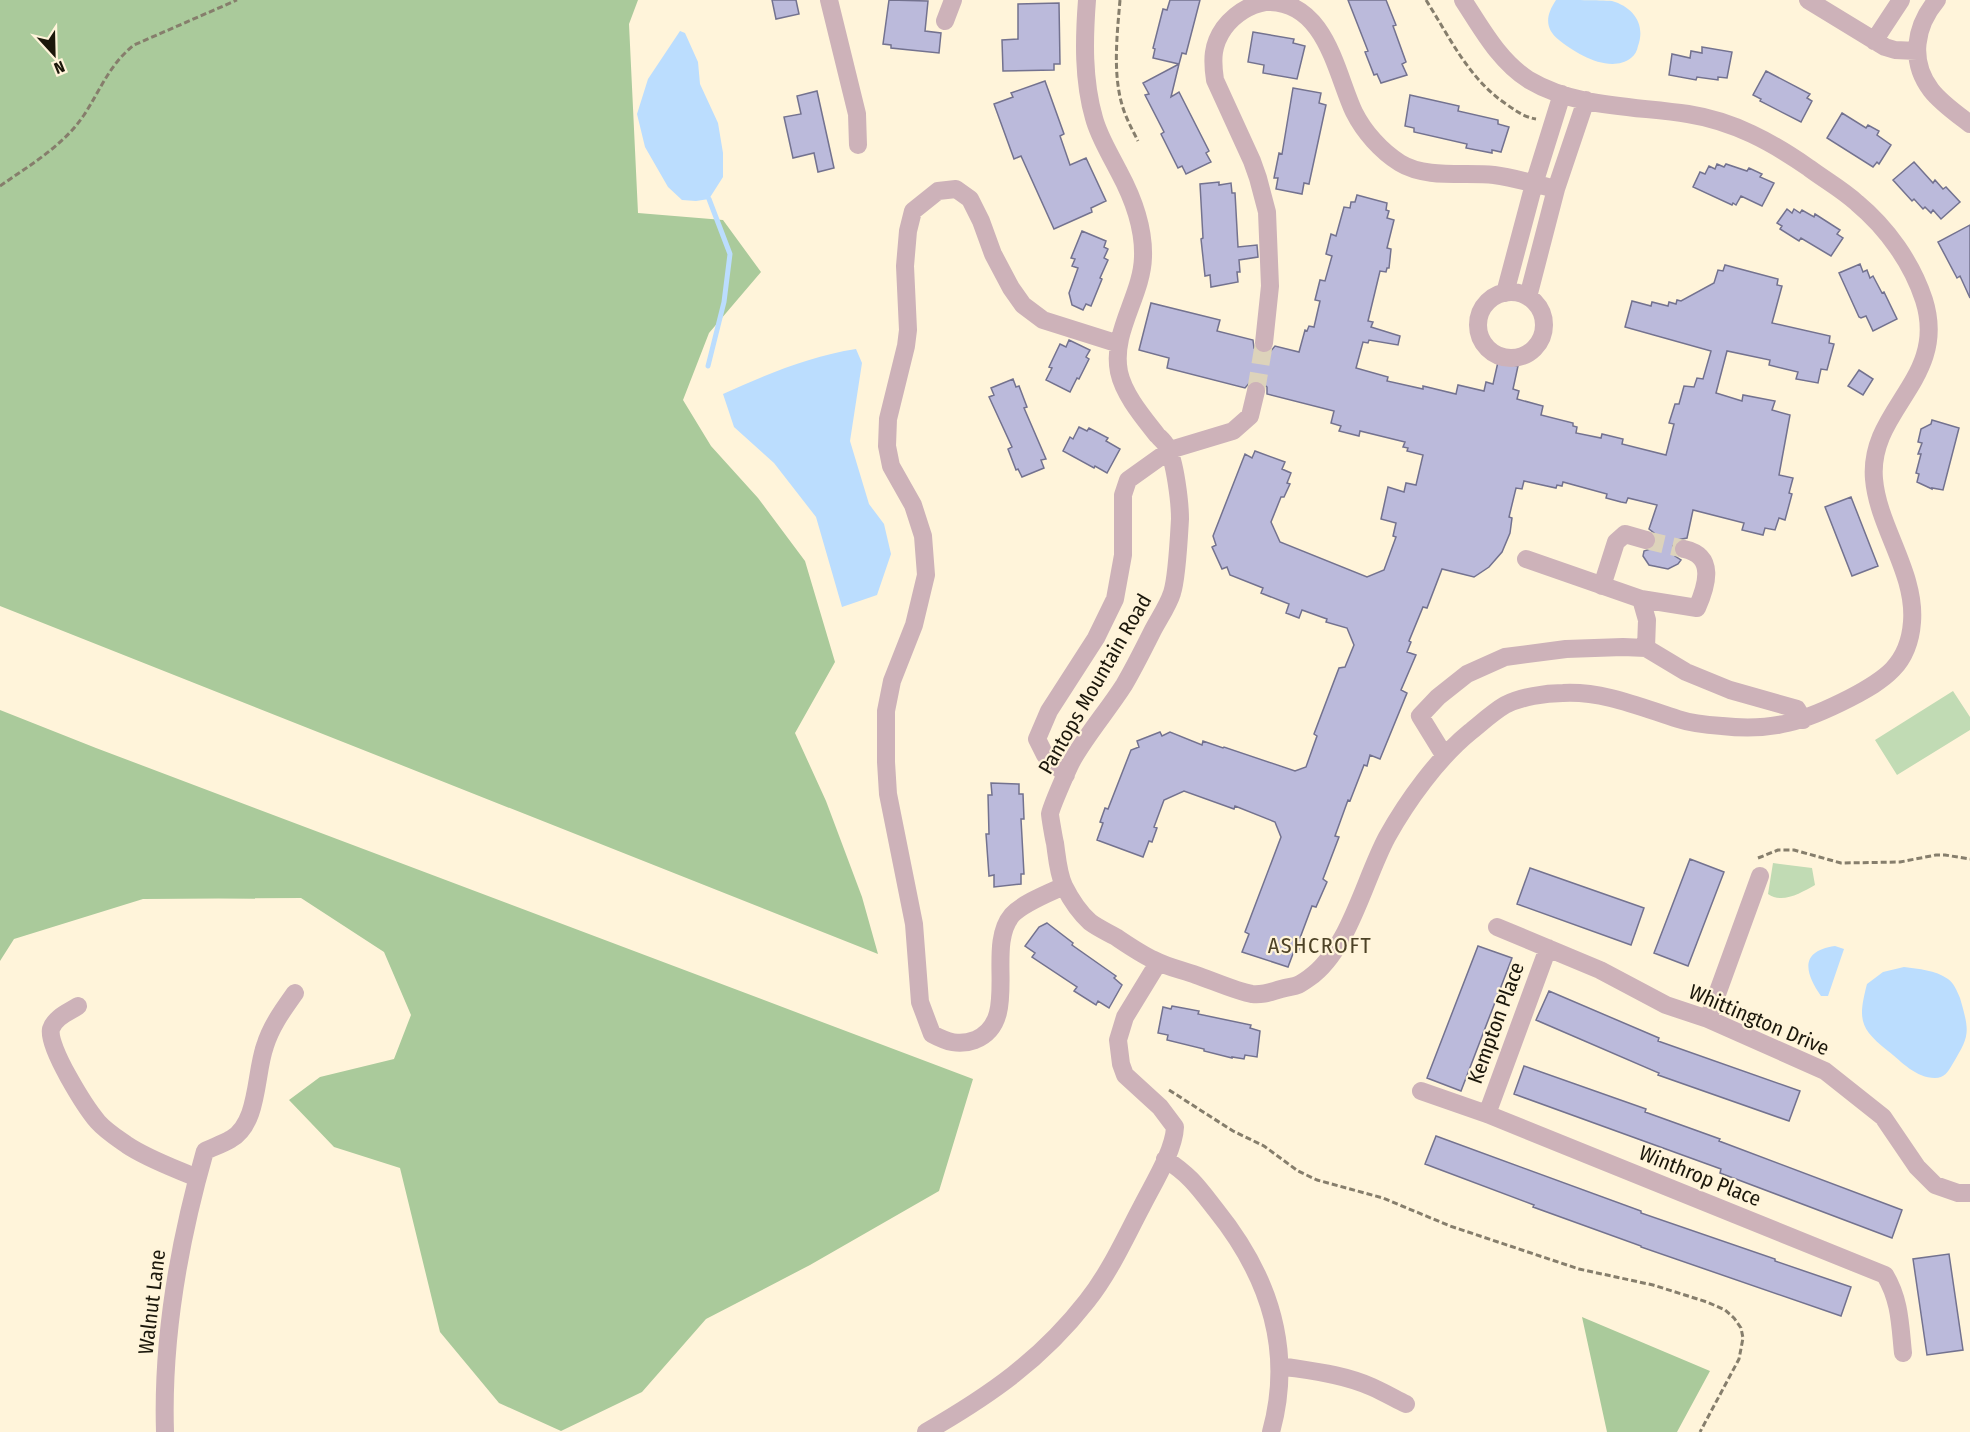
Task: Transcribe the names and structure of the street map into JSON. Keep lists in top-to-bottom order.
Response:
{
  "streets": {
    "street": [
      "Pantops Mountain Road",
      "Whittington Drive",
      "Kempton Place",
      "Winthrop Place",
      "Walnut Lane"
    ]
  },
  "crossings": [
    ["Whittington Drive", "Kempton Place"],
    ["Kempton Place", "Winthrop Place"]
  ],
  "districts": ["ASHCROFT"],
  "north": "bottom"
}
